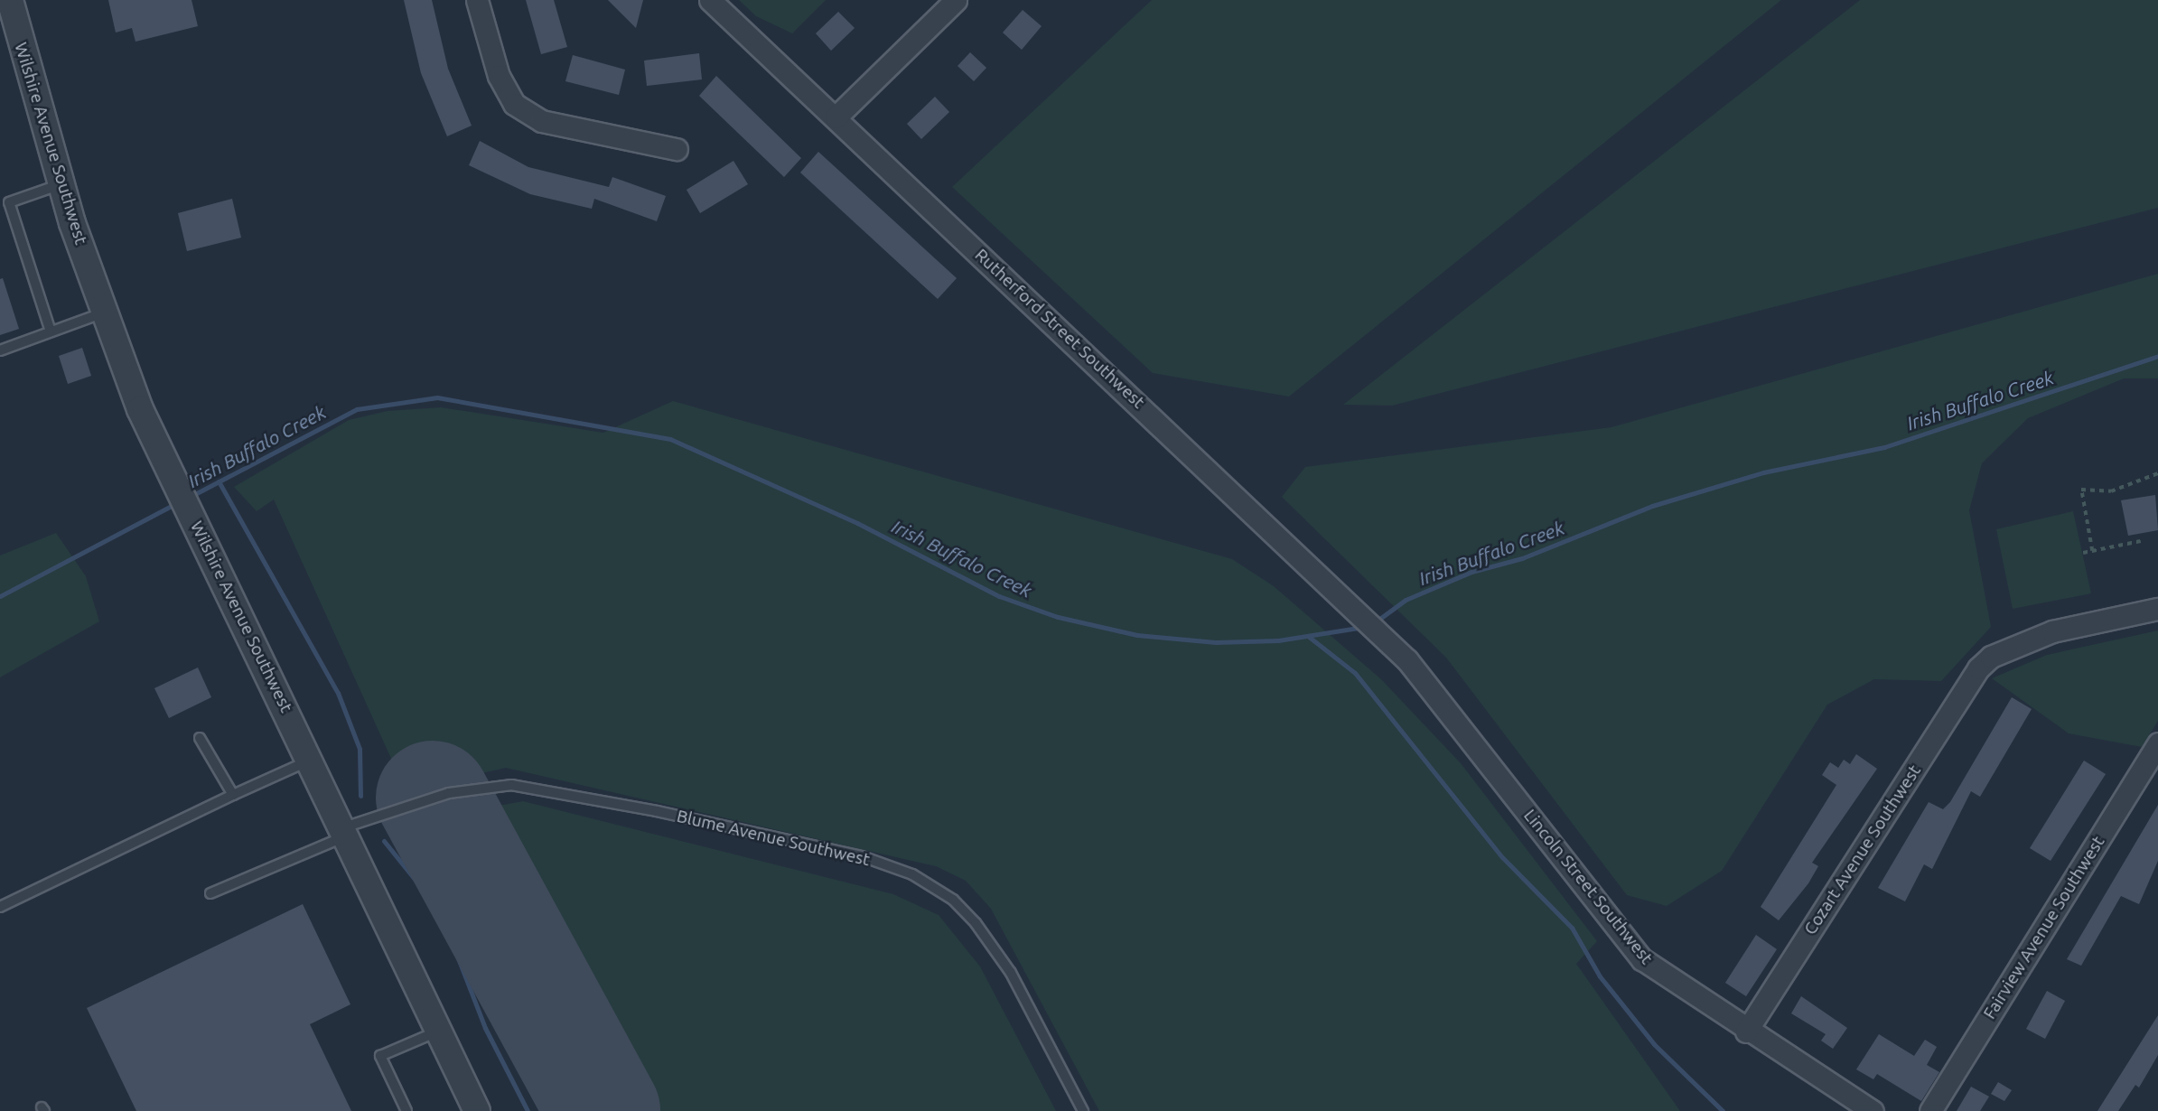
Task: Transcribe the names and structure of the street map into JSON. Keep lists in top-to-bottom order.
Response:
{
  "streets": {
    "street": [
      "Wilshire Avenue Southwest",
      "Rutherford Street Southwest",
      "Cozart Avenue Southwest",
      "Lincoln Street Southwest",
      "Fairview Avenue Southwest"
    ],
    "lane": ["Blume Avenue Southwest"]
  },
  "crossings": [
    ["Wilshire Avenue Southwest", "Blume Avenue Southwest"],
    ["Rutherford Street Southwest", "Lincoln Street Southwest"],
    ["Cozart Avenue Southwest", "Lincoln Street Southwest"]
  ],
  "water": ["Irish Buffalo Creek"]
}
